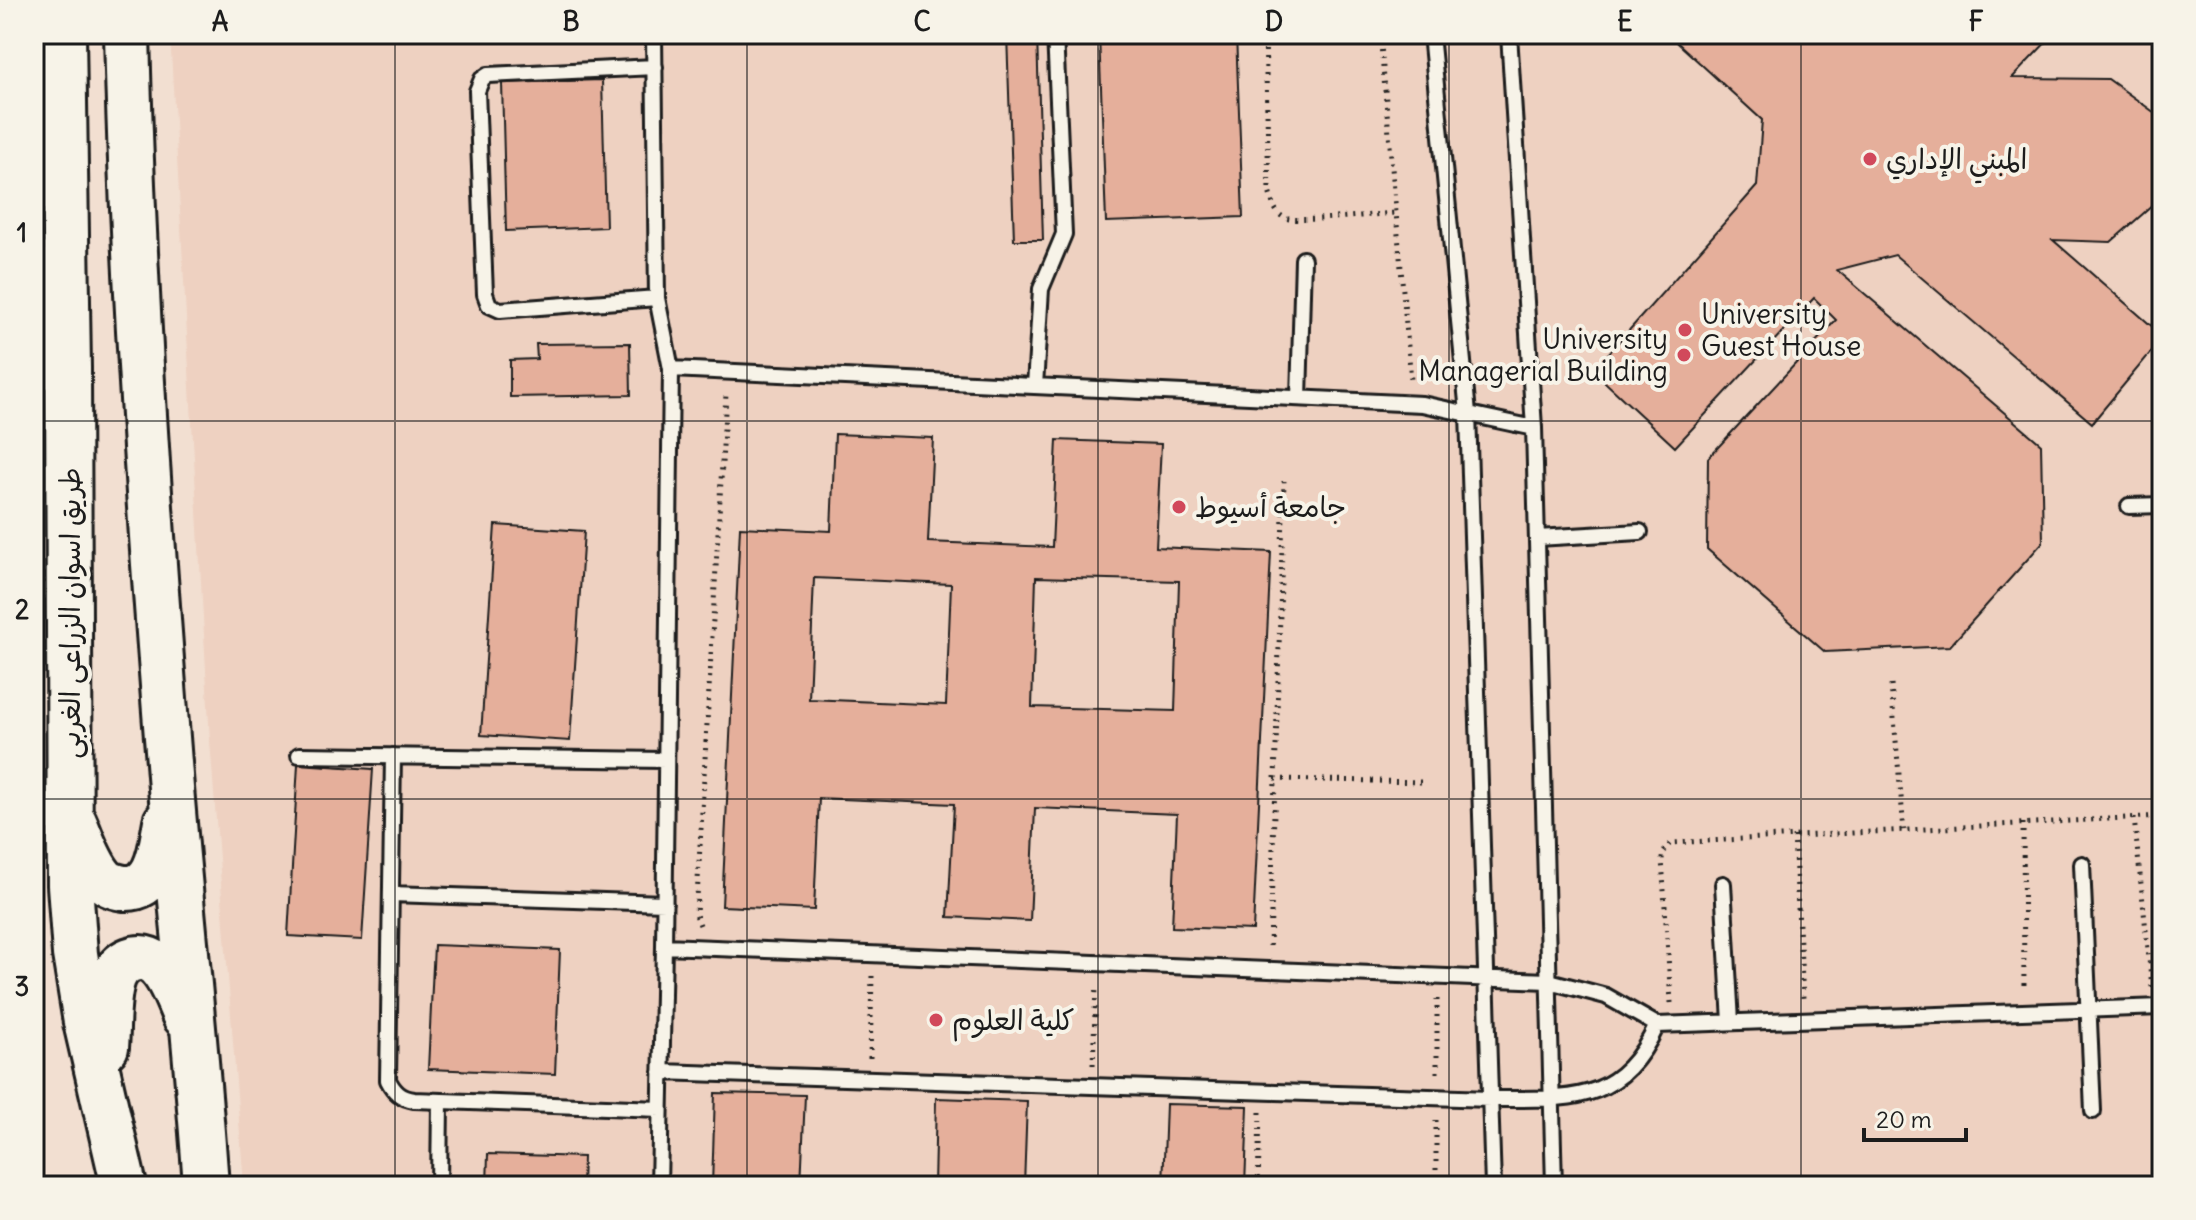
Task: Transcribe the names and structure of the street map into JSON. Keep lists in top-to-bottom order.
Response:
{
  "streets": {
    "main road": ["طريق اسوان الزراعى الغربى"]
  },
  "places": [
    "المبني الإداري",
    "University Guest House",
    "University Managerial Building",
    "جامعة أسيوط",
    "كلية العلوم"
  ],
  "scale_bar": "20 m",
  "grid": {
    "columns": [
      "A",
      "B",
      "C",
      "D",
      "E",
      "F"
    ],
    "rows": ["1", "2", "3"]
  }
}
